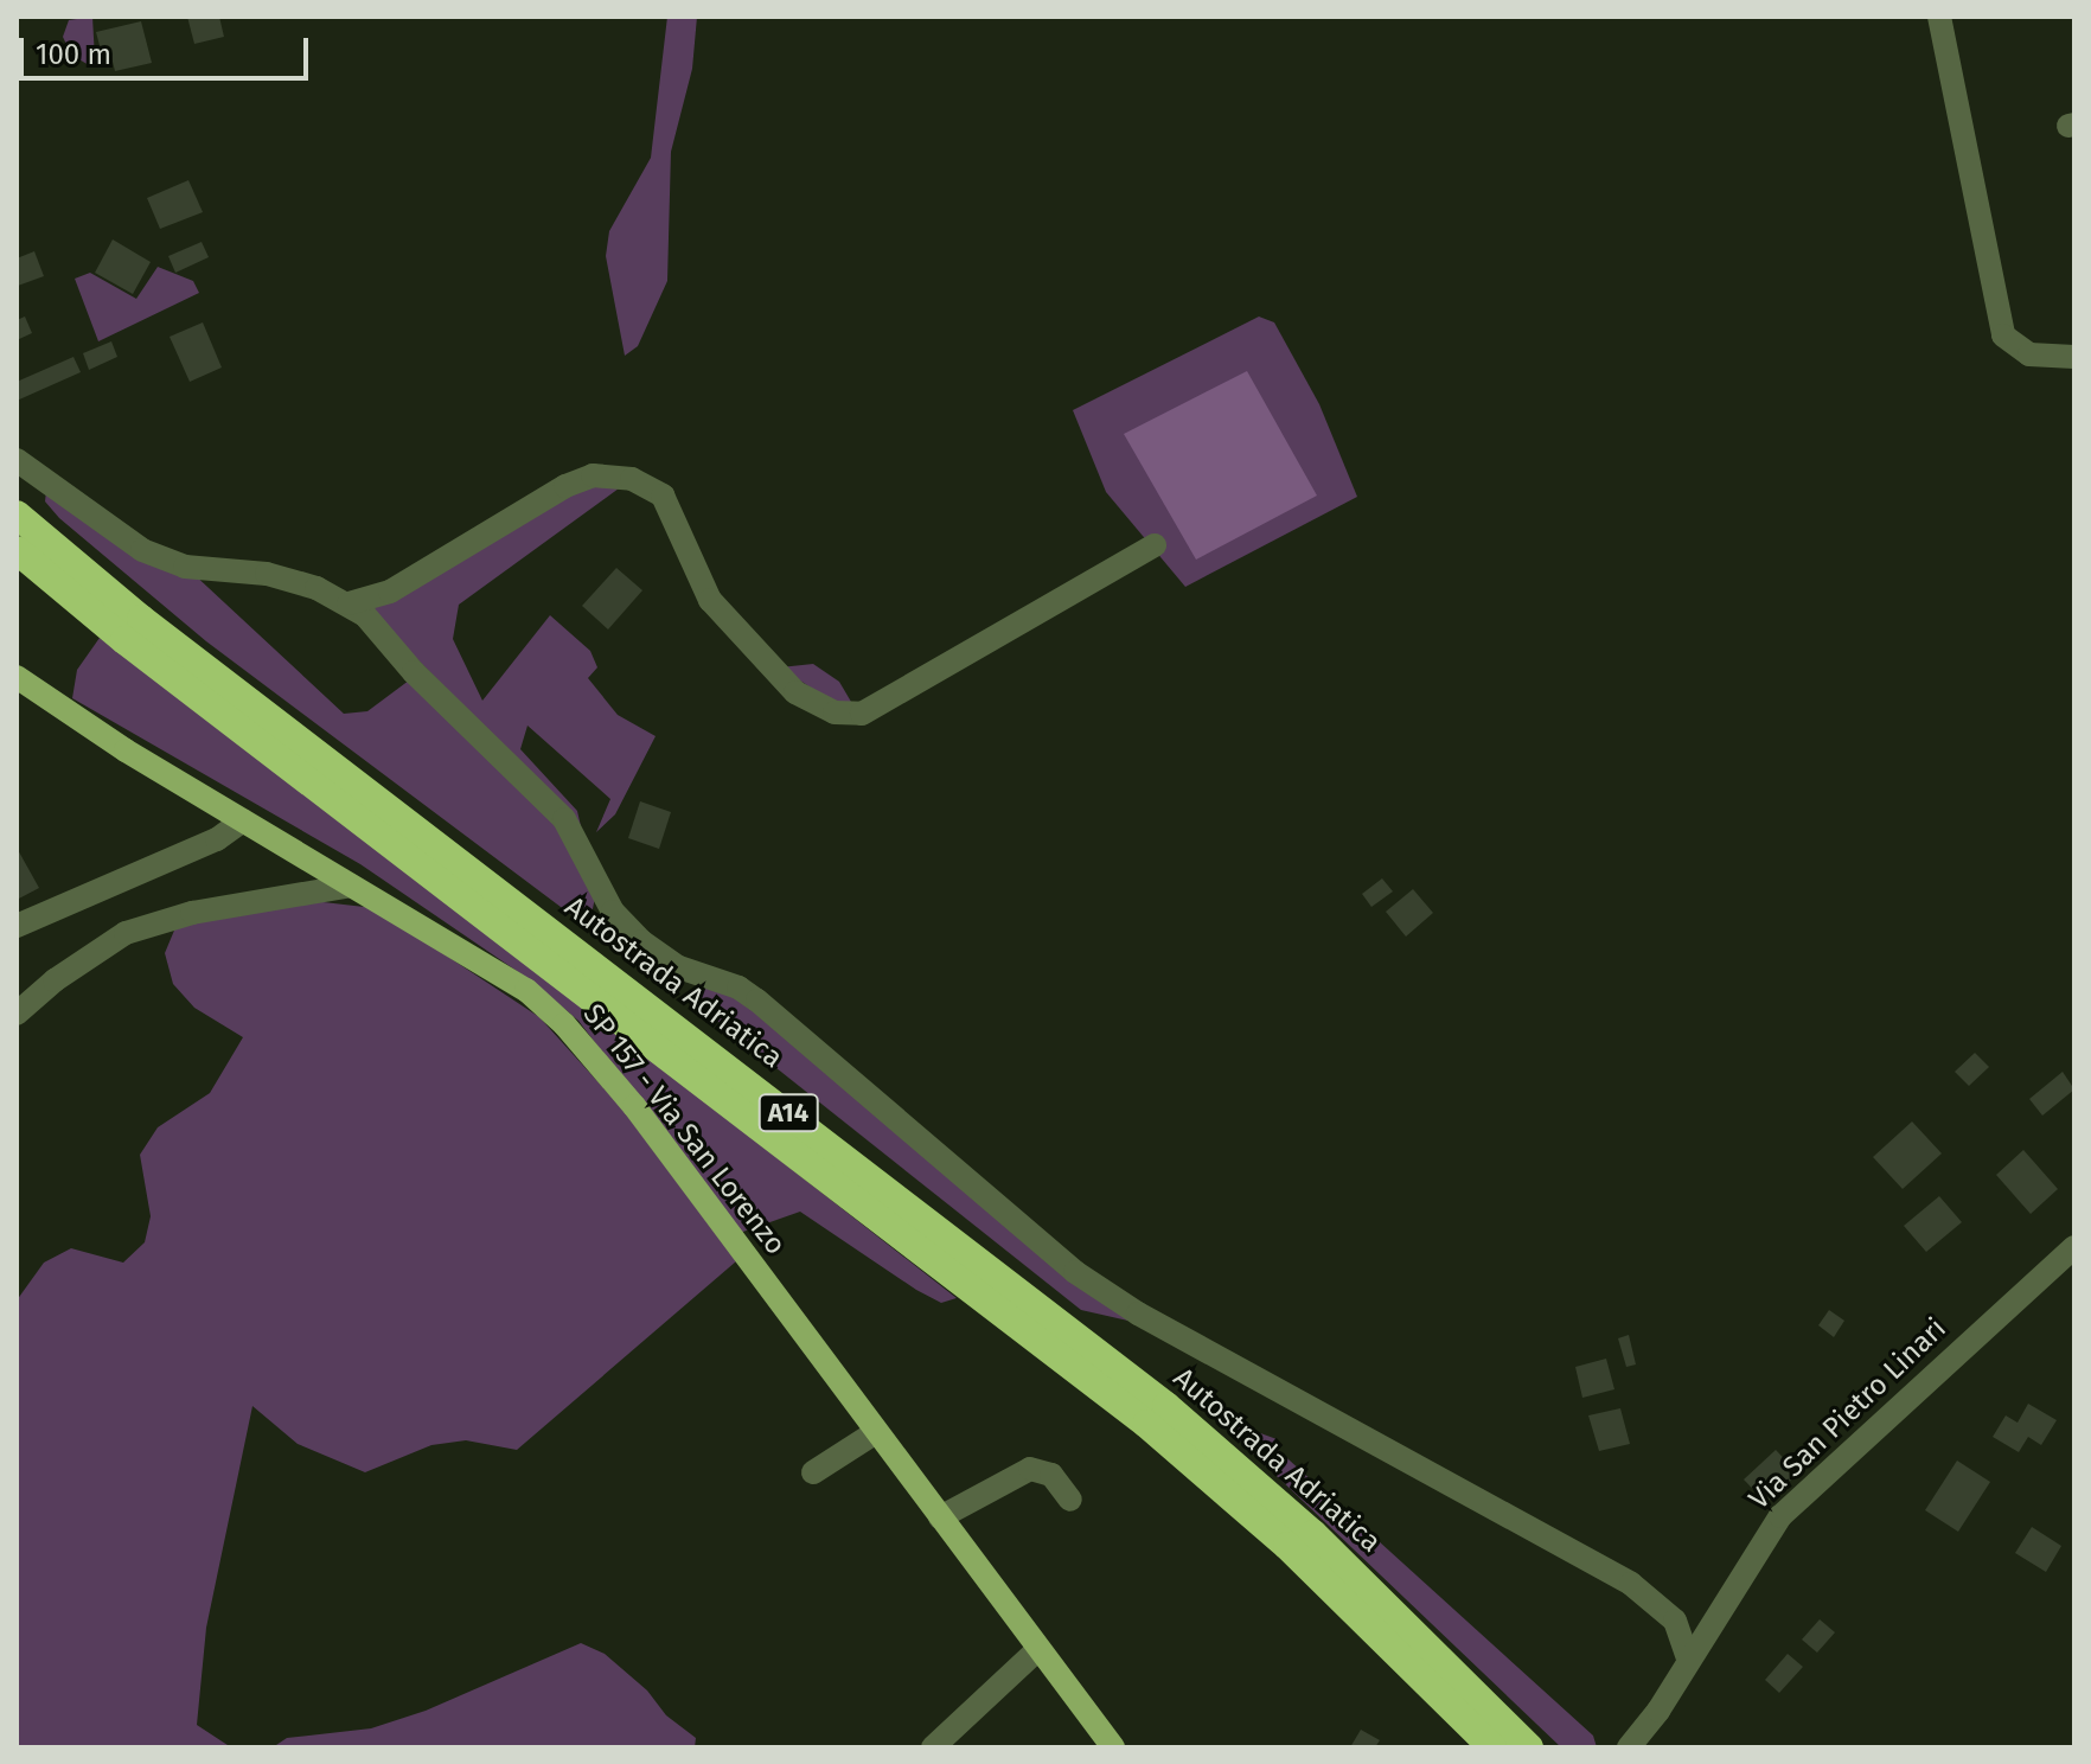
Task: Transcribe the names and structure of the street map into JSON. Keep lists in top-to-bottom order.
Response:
{
  "streets": {
    "highway": ["Autostrada Adriatica", "A14"],
    "main road": ["SP 157 - Via San Lorenzo"],
    "street": ["Via San Pietro Linari"]
  },
  "scale_bar": "100 m"
}
